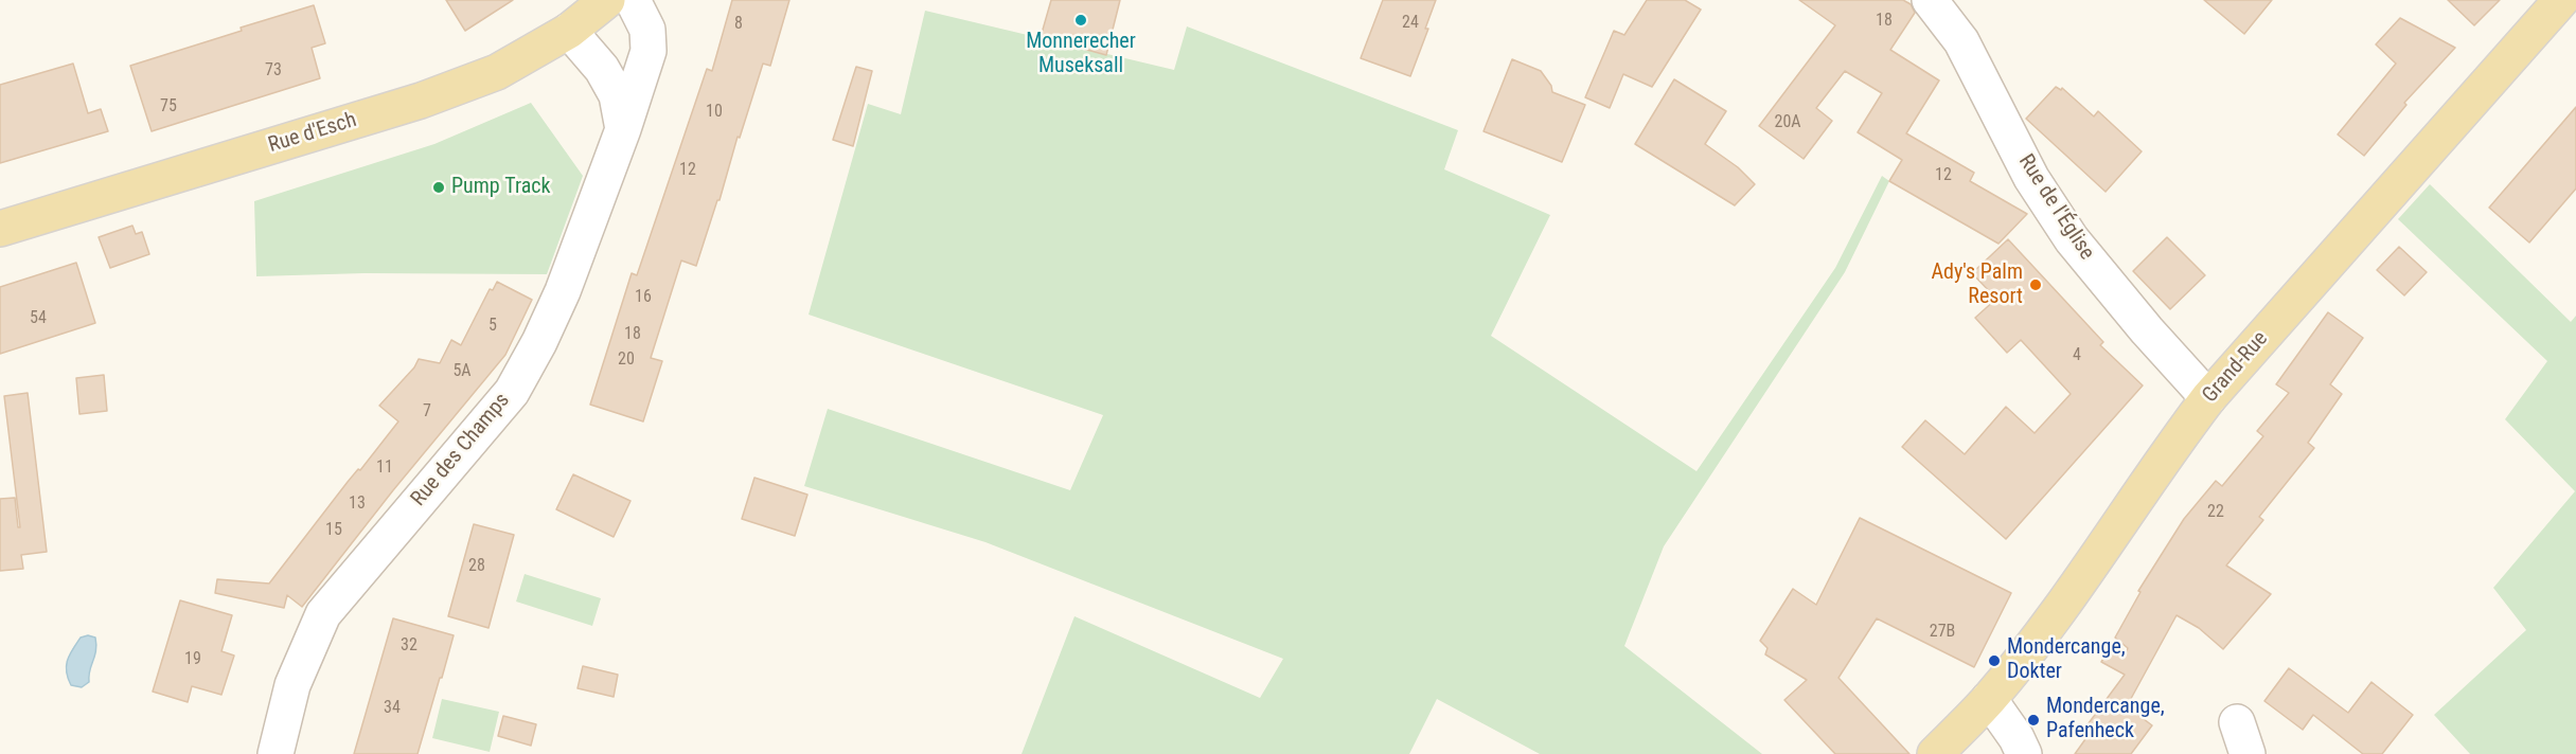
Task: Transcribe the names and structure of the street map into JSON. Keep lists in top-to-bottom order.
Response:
{
  "streets": {
    "main road": ["Rue d'Esch", "Grand-Rue"],
    "street": ["Rue de l'Église", "Rue des Champs"]
  },
  "crossings": [
    ["Rue de l'Église", "Grand-Rue"]
  ],
  "places": [
    "Monnerecher Museksall",
    "Pump Track",
    "Ady's Palm Resort",
    "Mondercange, Dokter",
    "Mondercange, Pafenheck"
  ],
  "house_numbers": [
    "18",
    "24",
    "8",
    "73",
    "75",
    "10",
    "20A",
    "12",
    "12",
    "16",
    "54",
    "5",
    "18",
    "4",
    "20",
    "5A",
    "7",
    "11",
    "13",
    "22",
    "15",
    "28",
    "27B",
    "32",
    "19",
    "34"
  ]
}
